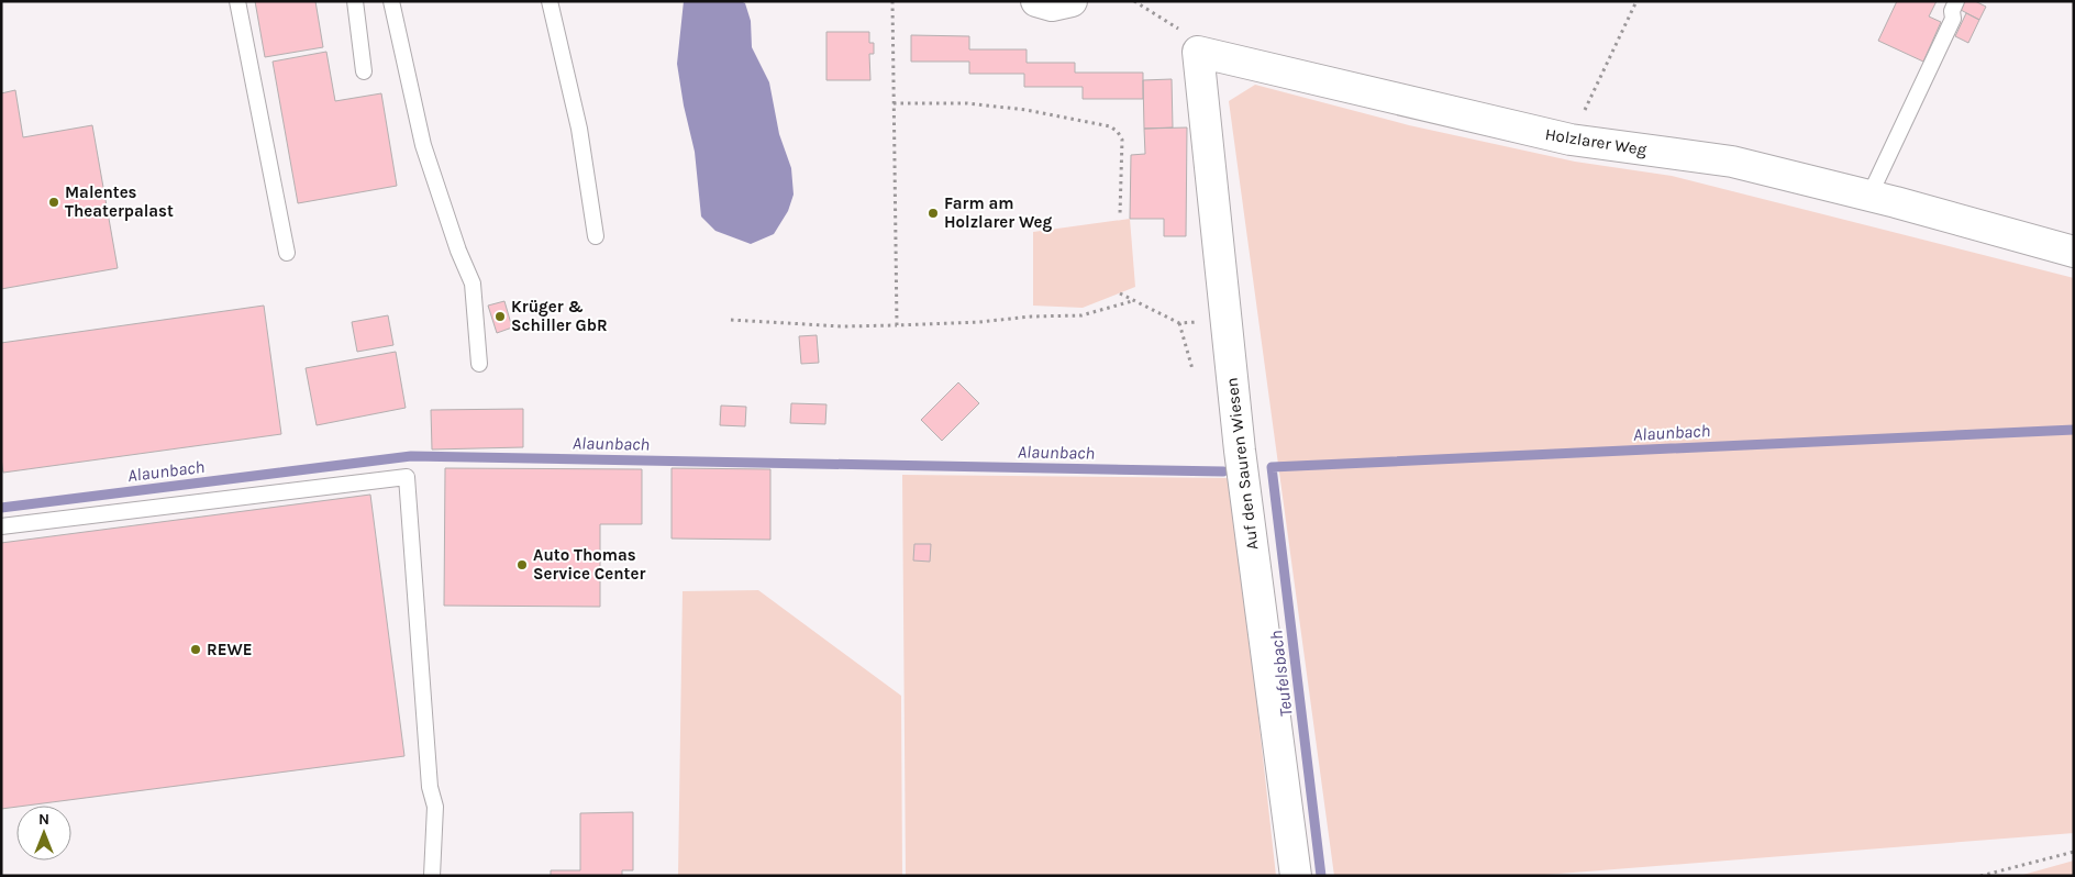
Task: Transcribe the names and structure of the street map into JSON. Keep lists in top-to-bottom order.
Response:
{
  "streets": {
    "street": ["Holzlarer Weg", "Auf den Sauren Wiesen"]
  },
  "crossings": [
    ["Holzlarer Weg", "Auf den Sauren Wiesen"]
  ],
  "water": ["Alaunbach", "Teufelsbach"],
  "places": [
    "Malentes Theaterpalast",
    "Farm am Holzlarer Weg",
    "Krüger & Schiller GbR",
    "Auto Thomas Service Center",
    "REWE"
  ],
  "north": "top"
}
